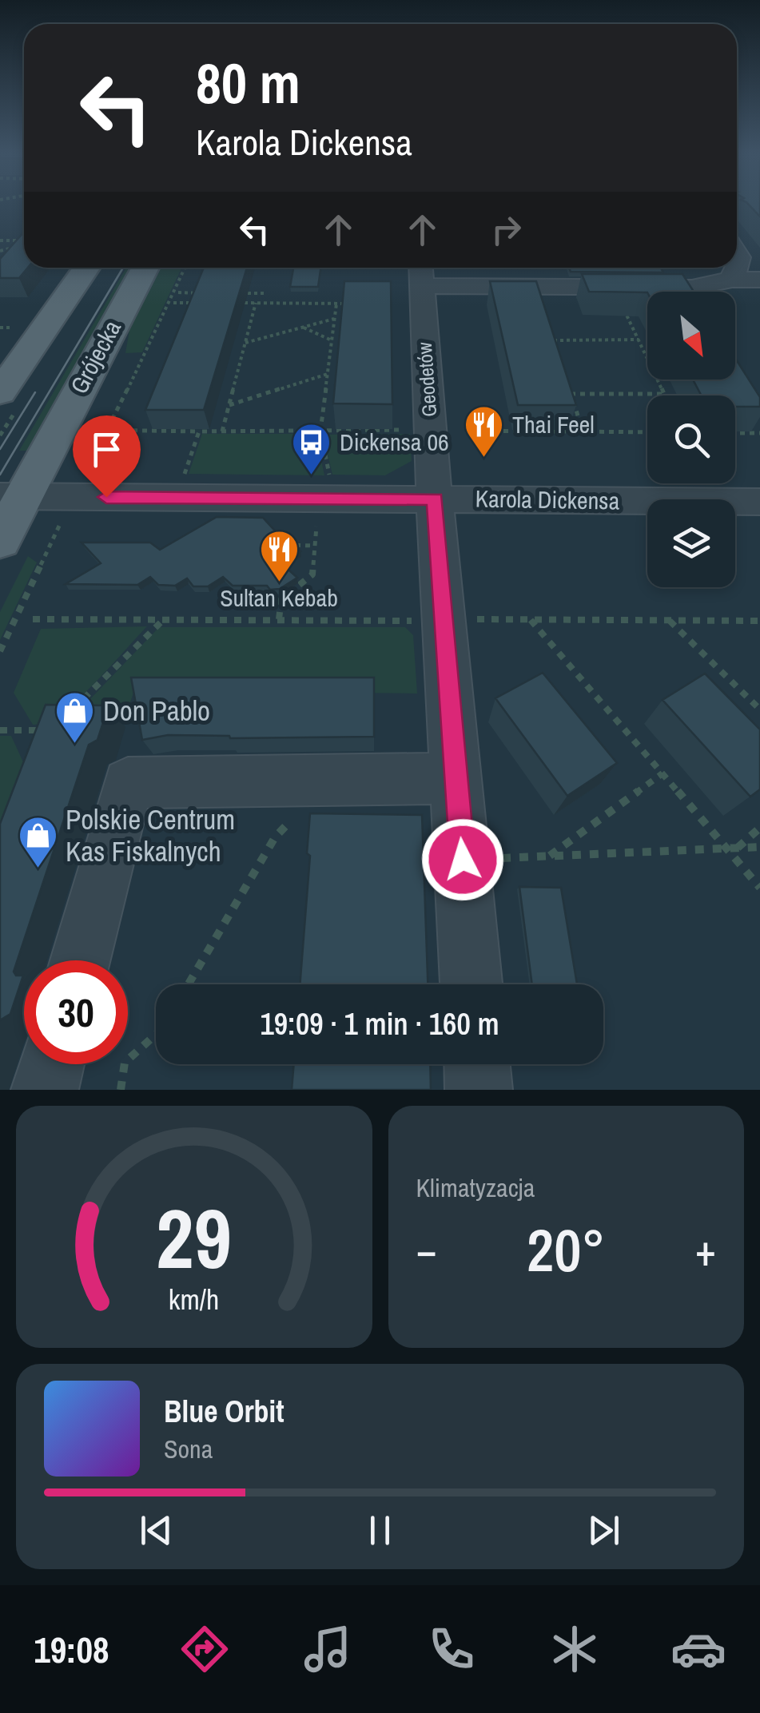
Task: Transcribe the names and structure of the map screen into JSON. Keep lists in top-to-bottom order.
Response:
{
  "streets": {
    "main road": ["Grójecka"],
    "street": ["Geodetów", "Karola Dickensa"]
  },
  "crossings": [
    ["Grójecka", "Karola Dickensa"],
    ["Geodetów", "Karola Dickensa"]
  ],
  "places": {
    "restaurant": ["Thai Feel", "Sultan Kebab"],
    "bus stop": ["Dickensa 06"],
    "shop": ["Don Pablo", "Polskie Centrum Kas Fiskalnych"]
  },
  "north": "bottom right",
  "page": {
    "turn": ["80 m", "Karola Dickensa"],
    "limit": "30",
    "trip": "19:09 · 1 min · 160 m",
    "tile": "Klimatyzacja",
    "heat": ["−", "20°", "+"],
    "song": ["Blue Orbit", "Sona"],
    "tabs": "19:08",
    "gauge": ["29", "km/h"]
  }
}
